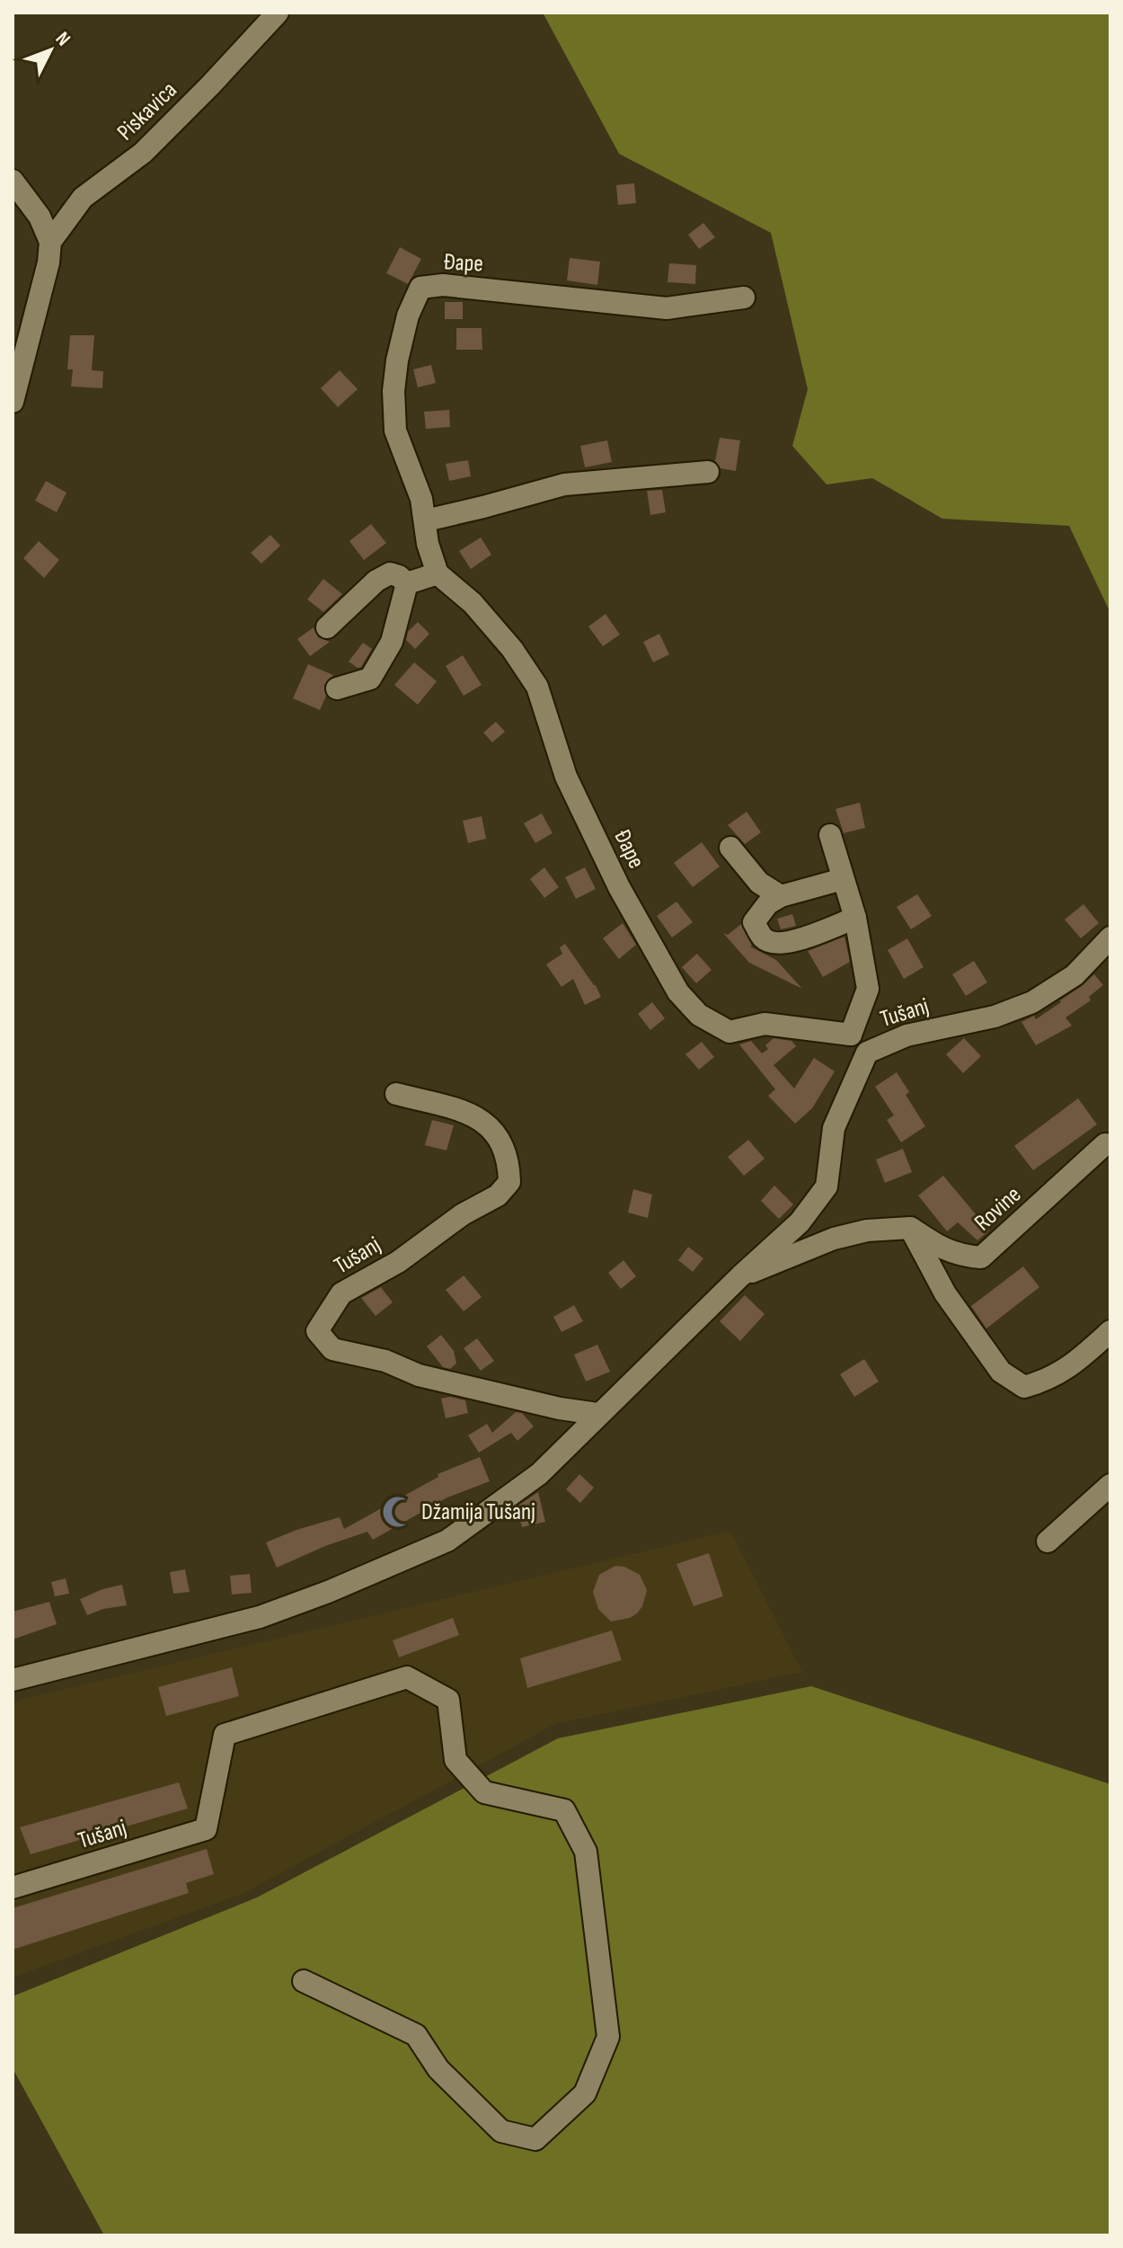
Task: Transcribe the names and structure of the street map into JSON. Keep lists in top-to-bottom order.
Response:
{
  "streets": {
    "street": [
      "Piskavica",
      "Đape",
      "Tušanj",
      "Rovine"
    ]
  },
  "crossings": [
    ["Tušanj", "Rovine"]
  ],
  "places": {
    "mosque": ["Džamija Tušanj"]
  },
  "north": "top right"
}
